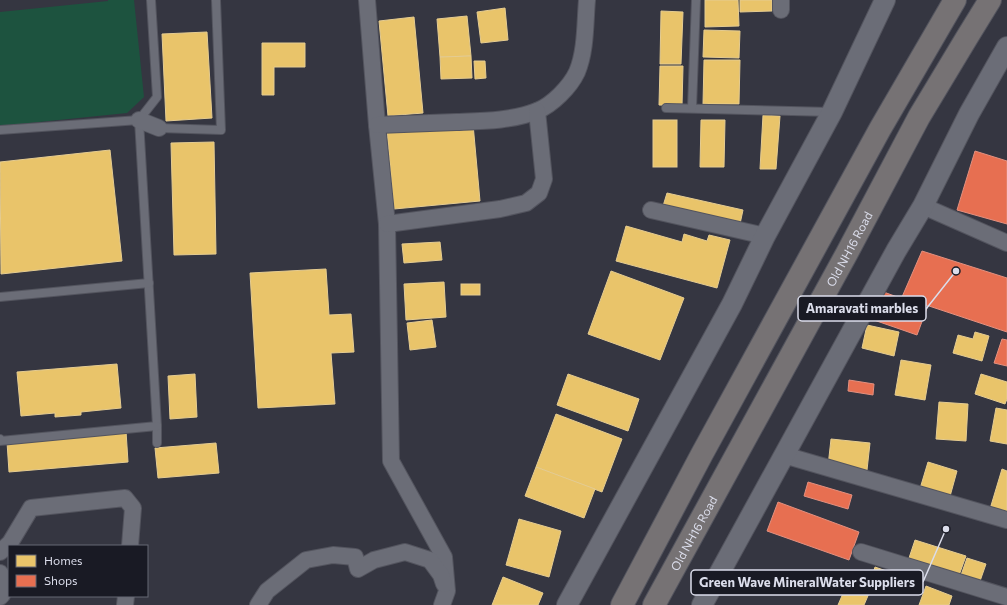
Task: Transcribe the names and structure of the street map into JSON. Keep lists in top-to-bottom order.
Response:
{
  "streets": {
    "main road": ["Old NH16 Road"]
  },
  "places": ["Amaravati marbles", "Green Wave MineralWater Suppliers"],
  "legend": ["Homes", "Shops"]
}
